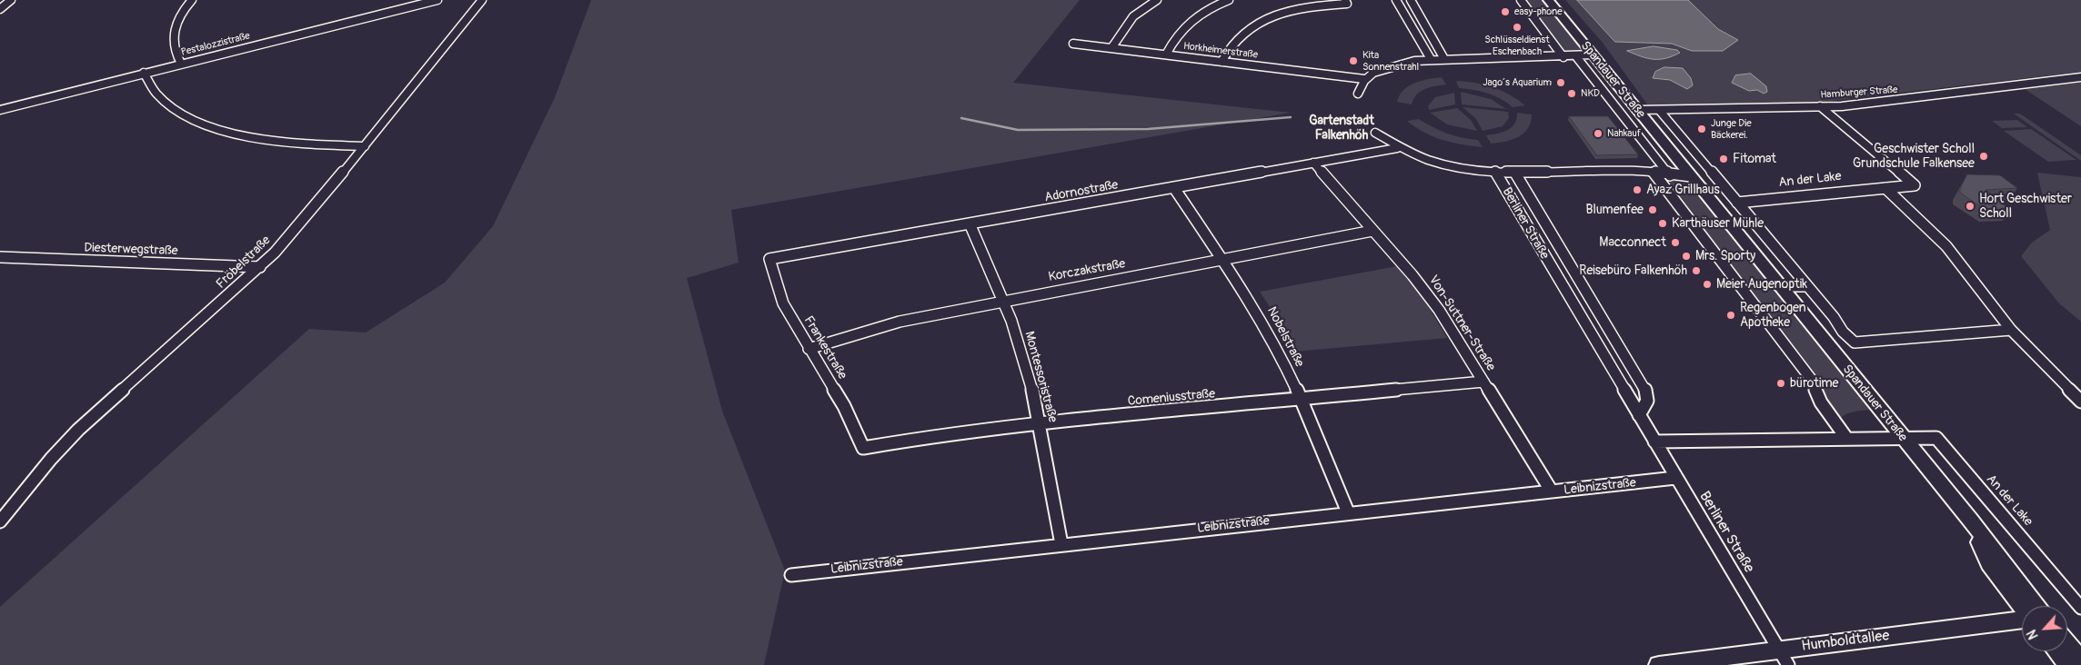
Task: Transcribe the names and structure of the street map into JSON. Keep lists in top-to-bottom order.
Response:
{
  "streets": {
    "main road": ["Spandauer Straße"],
    "street": [
      "Pestalozzistraße",
      "Horkheimerstraße",
      "Hamburger Straße",
      "An der Lake",
      "Adornostraße",
      "Berliner Straße",
      "Diesterwegstraße",
      "Fröbelstraße",
      "Korczakstraße",
      "Von-Suttner-Straße",
      "Nobelstraße",
      "Frankestraße",
      "Montessoristraße",
      "Comeniusstraße",
      "Leibnizstraße",
      "Humboldtallee"
    ]
  },
  "crossings": [
    ["Spandauer Straße", "Hamburger Straße"],
    ["Spandauer Straße", "An der Lake"],
    ["Spandauer Straße", "Berliner Straße"],
    ["Hamburger Straße", "An der Lake"],
    ["Adornostraße", "Berliner Straße"],
    ["Adornostraße", "Von-Suttner-Straße"],
    ["Adornostraße", "Nobelstraße"],
    ["Adornostraße", "Frankestraße"],
    ["Adornostraße", "Montessoristraße"],
    ["Berliner Straße", "Leibnizstraße"],
    ["Berliner Straße", "Humboldtallee"],
    ["Diesterwegstraße", "Fröbelstraße"],
    ["Korczakstraße", "Von-Suttner-Straße"],
    ["Korczakstraße", "Nobelstraße"],
    ["Korczakstraße", "Frankestraße"],
    ["Korczakstraße", "Montessoristraße"],
    ["Von-Suttner-Straße", "Comeniusstraße"],
    ["Von-Suttner-Straße", "Leibnizstraße"],
    ["Nobelstraße", "Comeniusstraße"],
    ["Nobelstraße", "Leibnizstraße"],
    ["Frankestraße", "Comeniusstraße"],
    ["Montessoristraße", "Comeniusstraße"],
    ["Montessoristraße", "Leibnizstraße"]
  ],
  "districts": ["Gartenstadt Falkenhöh"],
  "places": [
    "easy-phone",
    "Schlüsseldienst Eschenbach",
    "Kita Sonnenstrahl",
    "Jago´s Aquarium",
    "NKD",
    "Junge Die Bäckerei.",
    "Nahkauf",
    "Geschwister Scholl Grundschule Falkensee",
    "Fitomat",
    "Ayaz Grillhaus",
    "Hort Geschwister Scholl",
    "Blumenfee",
    "Karthäuser Mühle",
    "Macconnect",
    "Mrs. Sporty",
    "Reisebüro Falkenhöh",
    "Meier Augenoptik",
    "Regenbogen Apotheke",
    "bürotime"
  ],
  "north": "bottom left"
}
